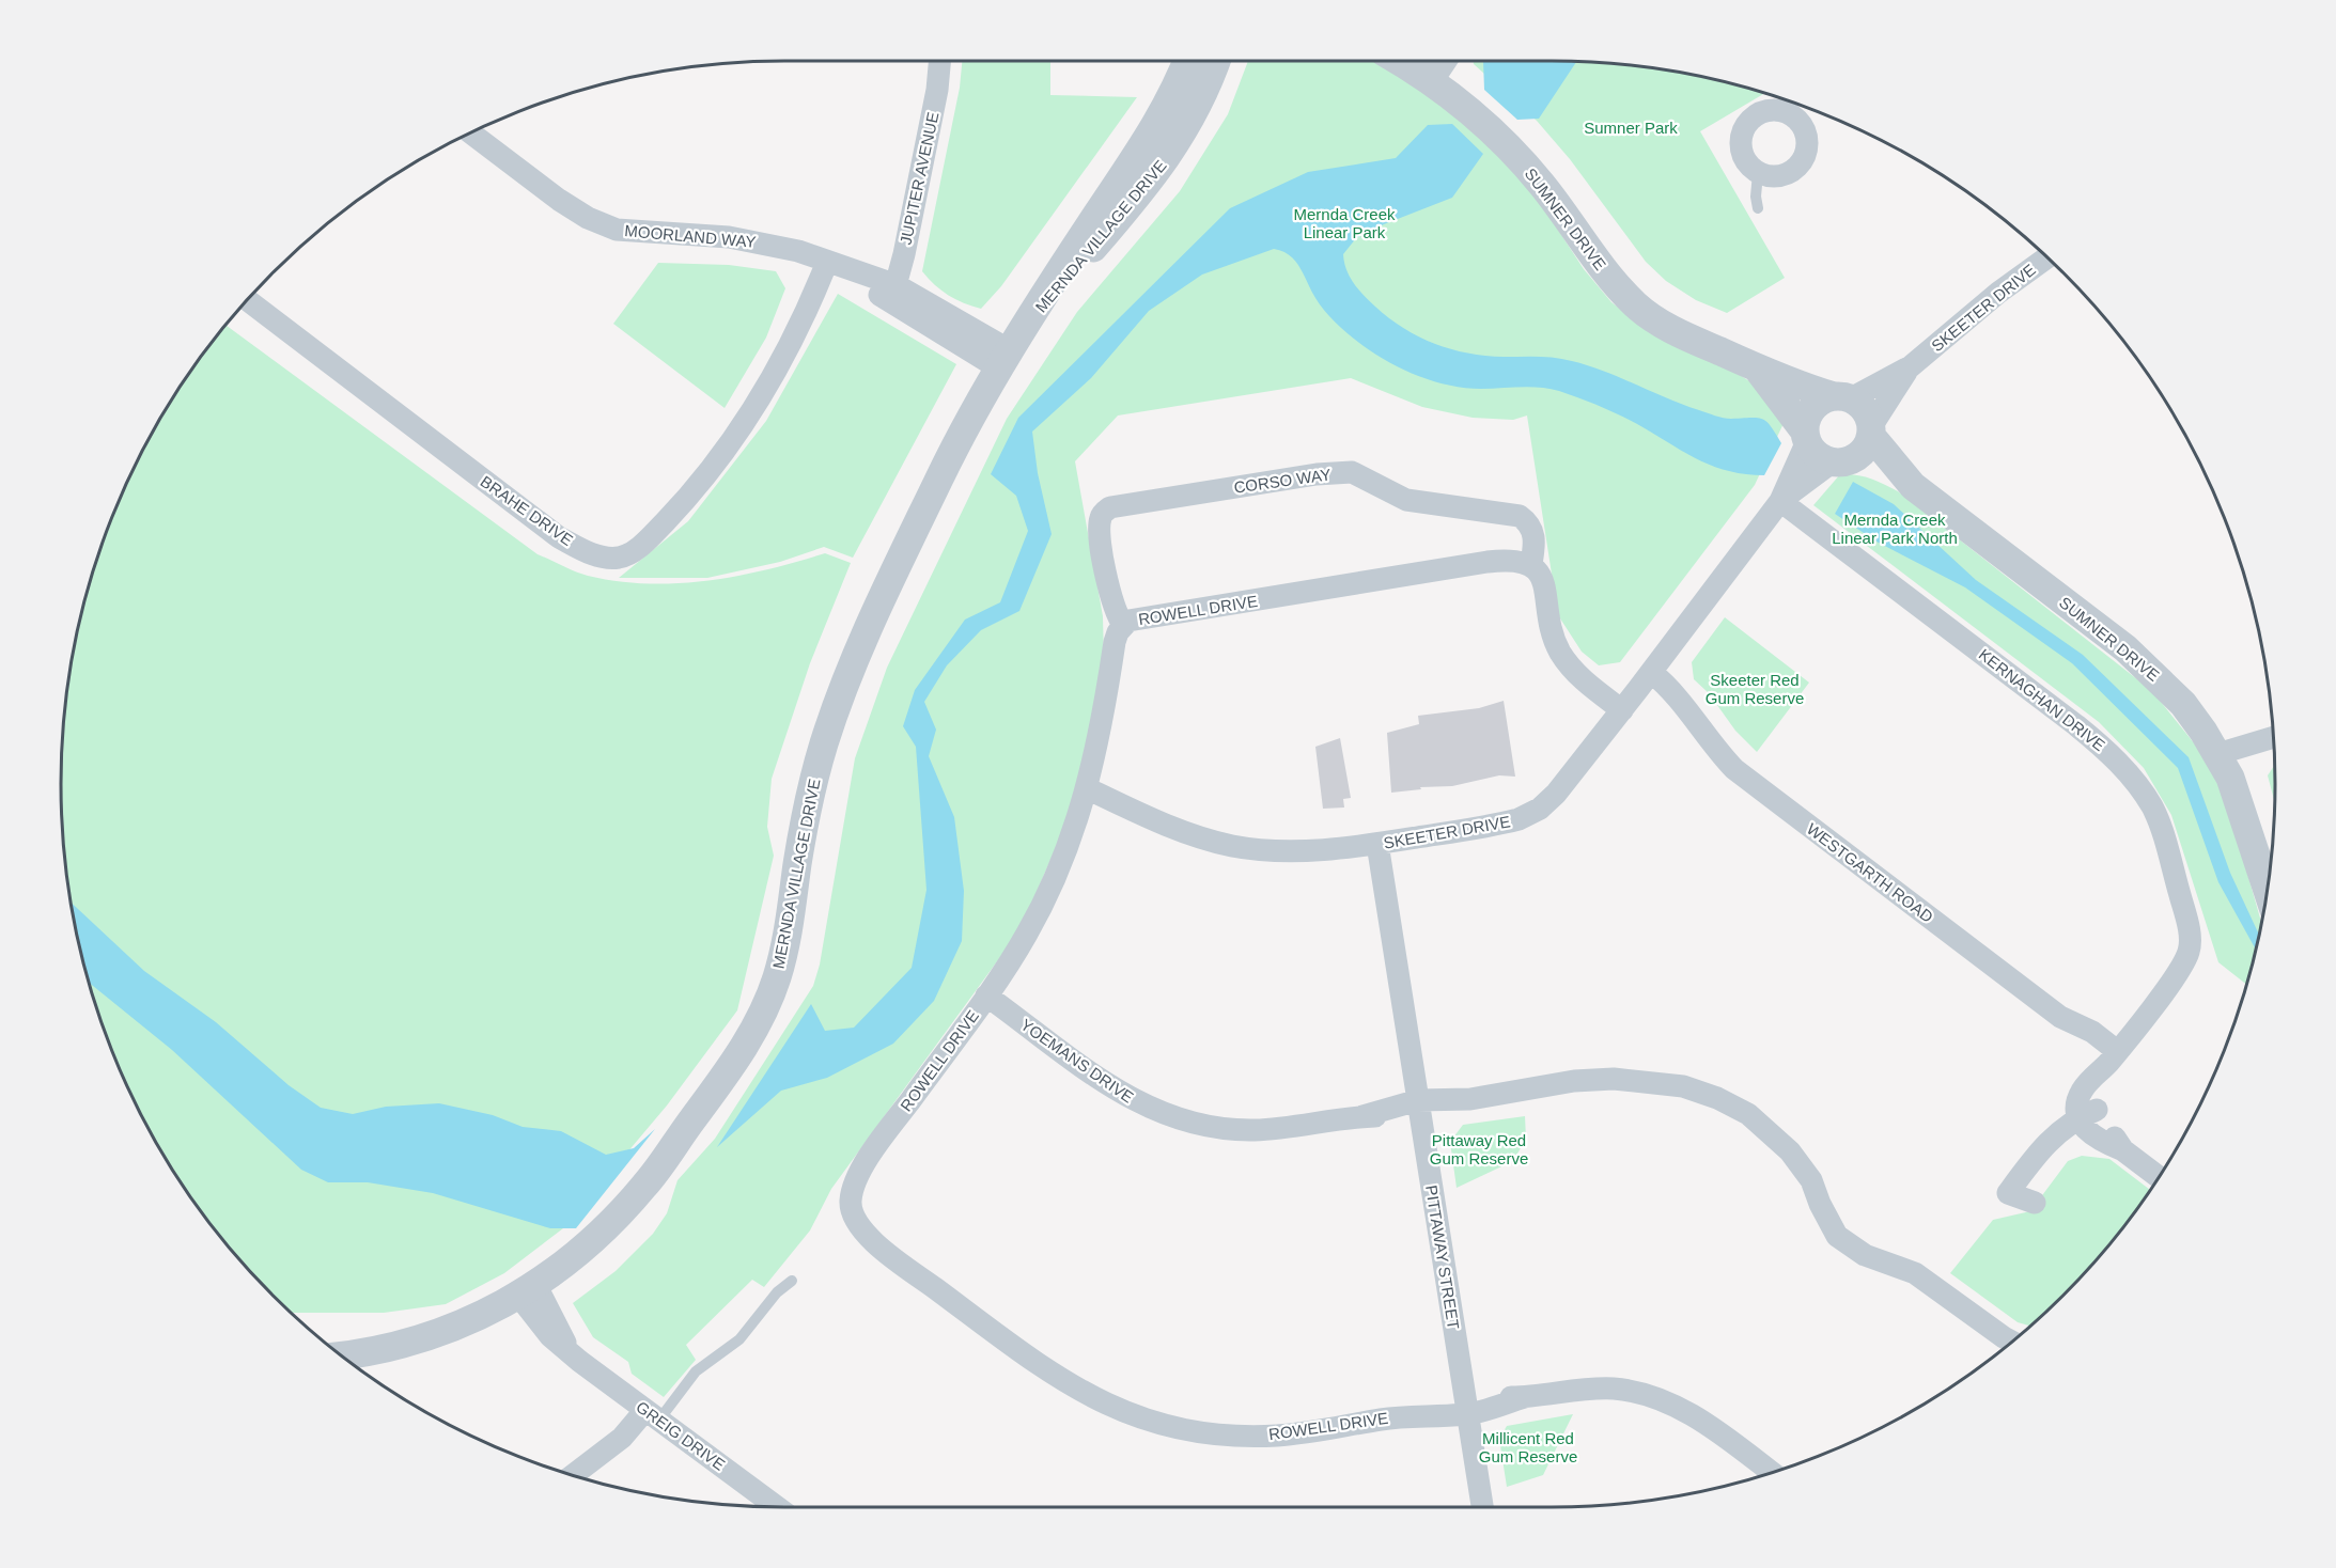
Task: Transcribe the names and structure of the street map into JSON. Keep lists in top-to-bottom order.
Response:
{
  "streets": {
    "street": [
      "JUPITER AVENUE",
      "SUMNER DRIVE",
      "MOORLAND WAY",
      "MERNDA VILLAGE DRIVE",
      "SKEETER DRIVE",
      "CORSO WAY",
      "BRAHE DRIVE",
      "ROWELL DRIVE",
      "KERNAGHAN DRIVE",
      "WESTGARTH ROAD",
      "YOEMANS DRIVE",
      "PITTAWAY STREET",
      "GREIG DRIVE"
    ]
  },
  "crossings": [
    ["JUPITER AVENUE", "MOORLAND WAY"],
    ["SUMNER DRIVE", "SKEETER DRIVE"],
    ["MOORLAND WAY", "MERNDA VILLAGE DRIVE"],
    ["MOORLAND WAY", "BRAHE DRIVE"],
    ["MERNDA VILLAGE DRIVE", "GREIG DRIVE"],
    ["SKEETER DRIVE", "ROWELL DRIVE"],
    ["SKEETER DRIVE", "KERNAGHAN DRIVE"],
    ["SKEETER DRIVE", "WESTGARTH ROAD"],
    ["SKEETER DRIVE", "PITTAWAY STREET"],
    ["CORSO WAY", "ROWELL DRIVE"],
    ["ROWELL DRIVE", "YOEMANS DRIVE"],
    ["ROWELL DRIVE", "PITTAWAY STREET"],
    ["KERNAGHAN DRIVE", "WESTGARTH ROAD"],
    ["YOEMANS DRIVE", "PITTAWAY STREET"]
  ],
  "parks": [
    "Sumner Park",
    "Mernda Creek Linear Park",
    "Mernda Creek Linear Park North",
    "Skeeter Red Gum Reserve",
    "Pittaway Red Gum Reserve",
    "Millicent Red Gum Reserve"
  ]
}
